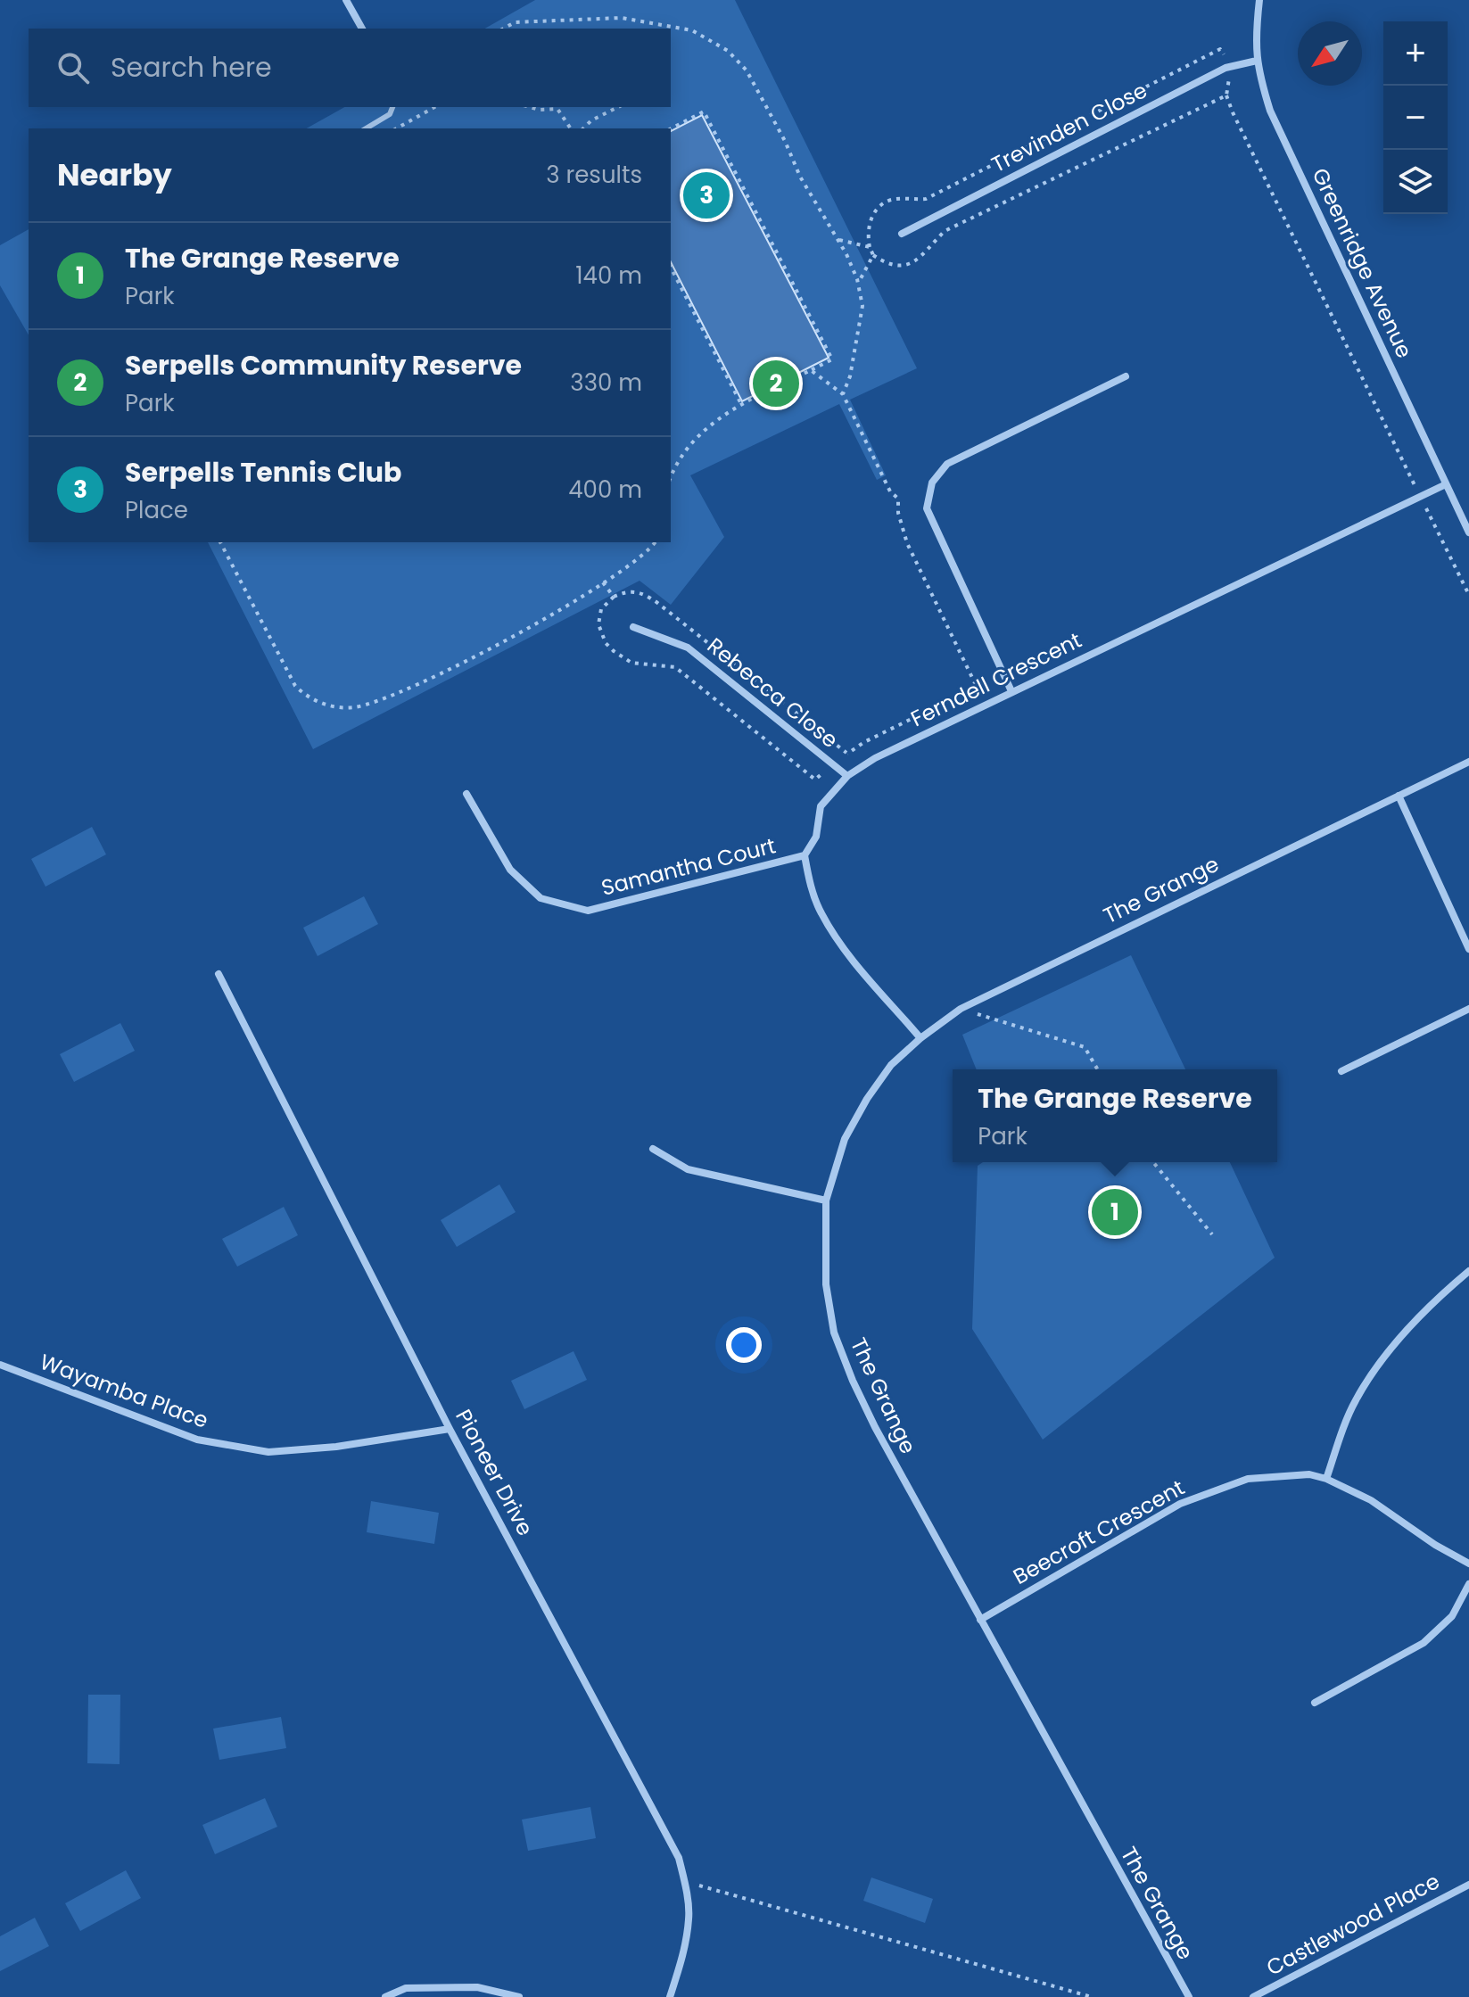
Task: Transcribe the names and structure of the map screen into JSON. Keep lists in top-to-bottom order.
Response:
{
  "streets": {
    "street": [
      "Trevinden Close",
      "Greenridge Avenue",
      "Ferndell Crescent",
      "Rebecca Close",
      "Samantha Court",
      "The Grange",
      "Wayamba Place",
      "Pioneer Drive",
      "Beecroft Crescent",
      "Castlewood Place"
    ]
  },
  "crossings": [
    ["Trevinden Close", "Greenridge Avenue"],
    ["Greenridge Avenue", "Ferndell Crescent"],
    ["Ferndell Crescent", "Rebecca Close"],
    ["Ferndell Crescent", "Samantha Court"],
    ["The Grange", "Beecroft Crescent"],
    ["Wayamba Place", "Pioneer Drive"]
  ],
  "north": "bottom left",
  "page": {
    "map_buttons": ["+", "−"],
    "search": "Search here",
    "heading": ["Nearby", "3 results"],
    "pins": ["3", "2", "1"],
    "list": [
      {
        "mark": "1",
        "name": "The Grange Reserve",
        "note": "Park",
        "value": "140 m"
      },
      {
        "mark": "2",
        "name": "Serpells Community Reserve",
        "note": "Park",
        "value": "330 m"
      },
      {
        "mark": "3",
        "name": "Serpells Tennis Club",
        "note": "Place",
        "value": "400 m"
      }
    ],
    "popup": ["The Grange Reserve", "Park"]
  }
}
